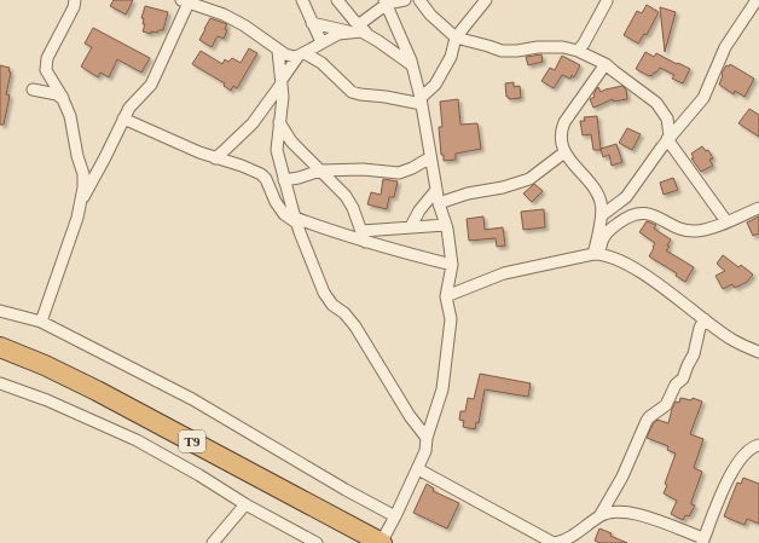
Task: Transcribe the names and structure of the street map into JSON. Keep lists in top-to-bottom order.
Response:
{
  "streets": {
    "highway": ["T9"]
  }
}
